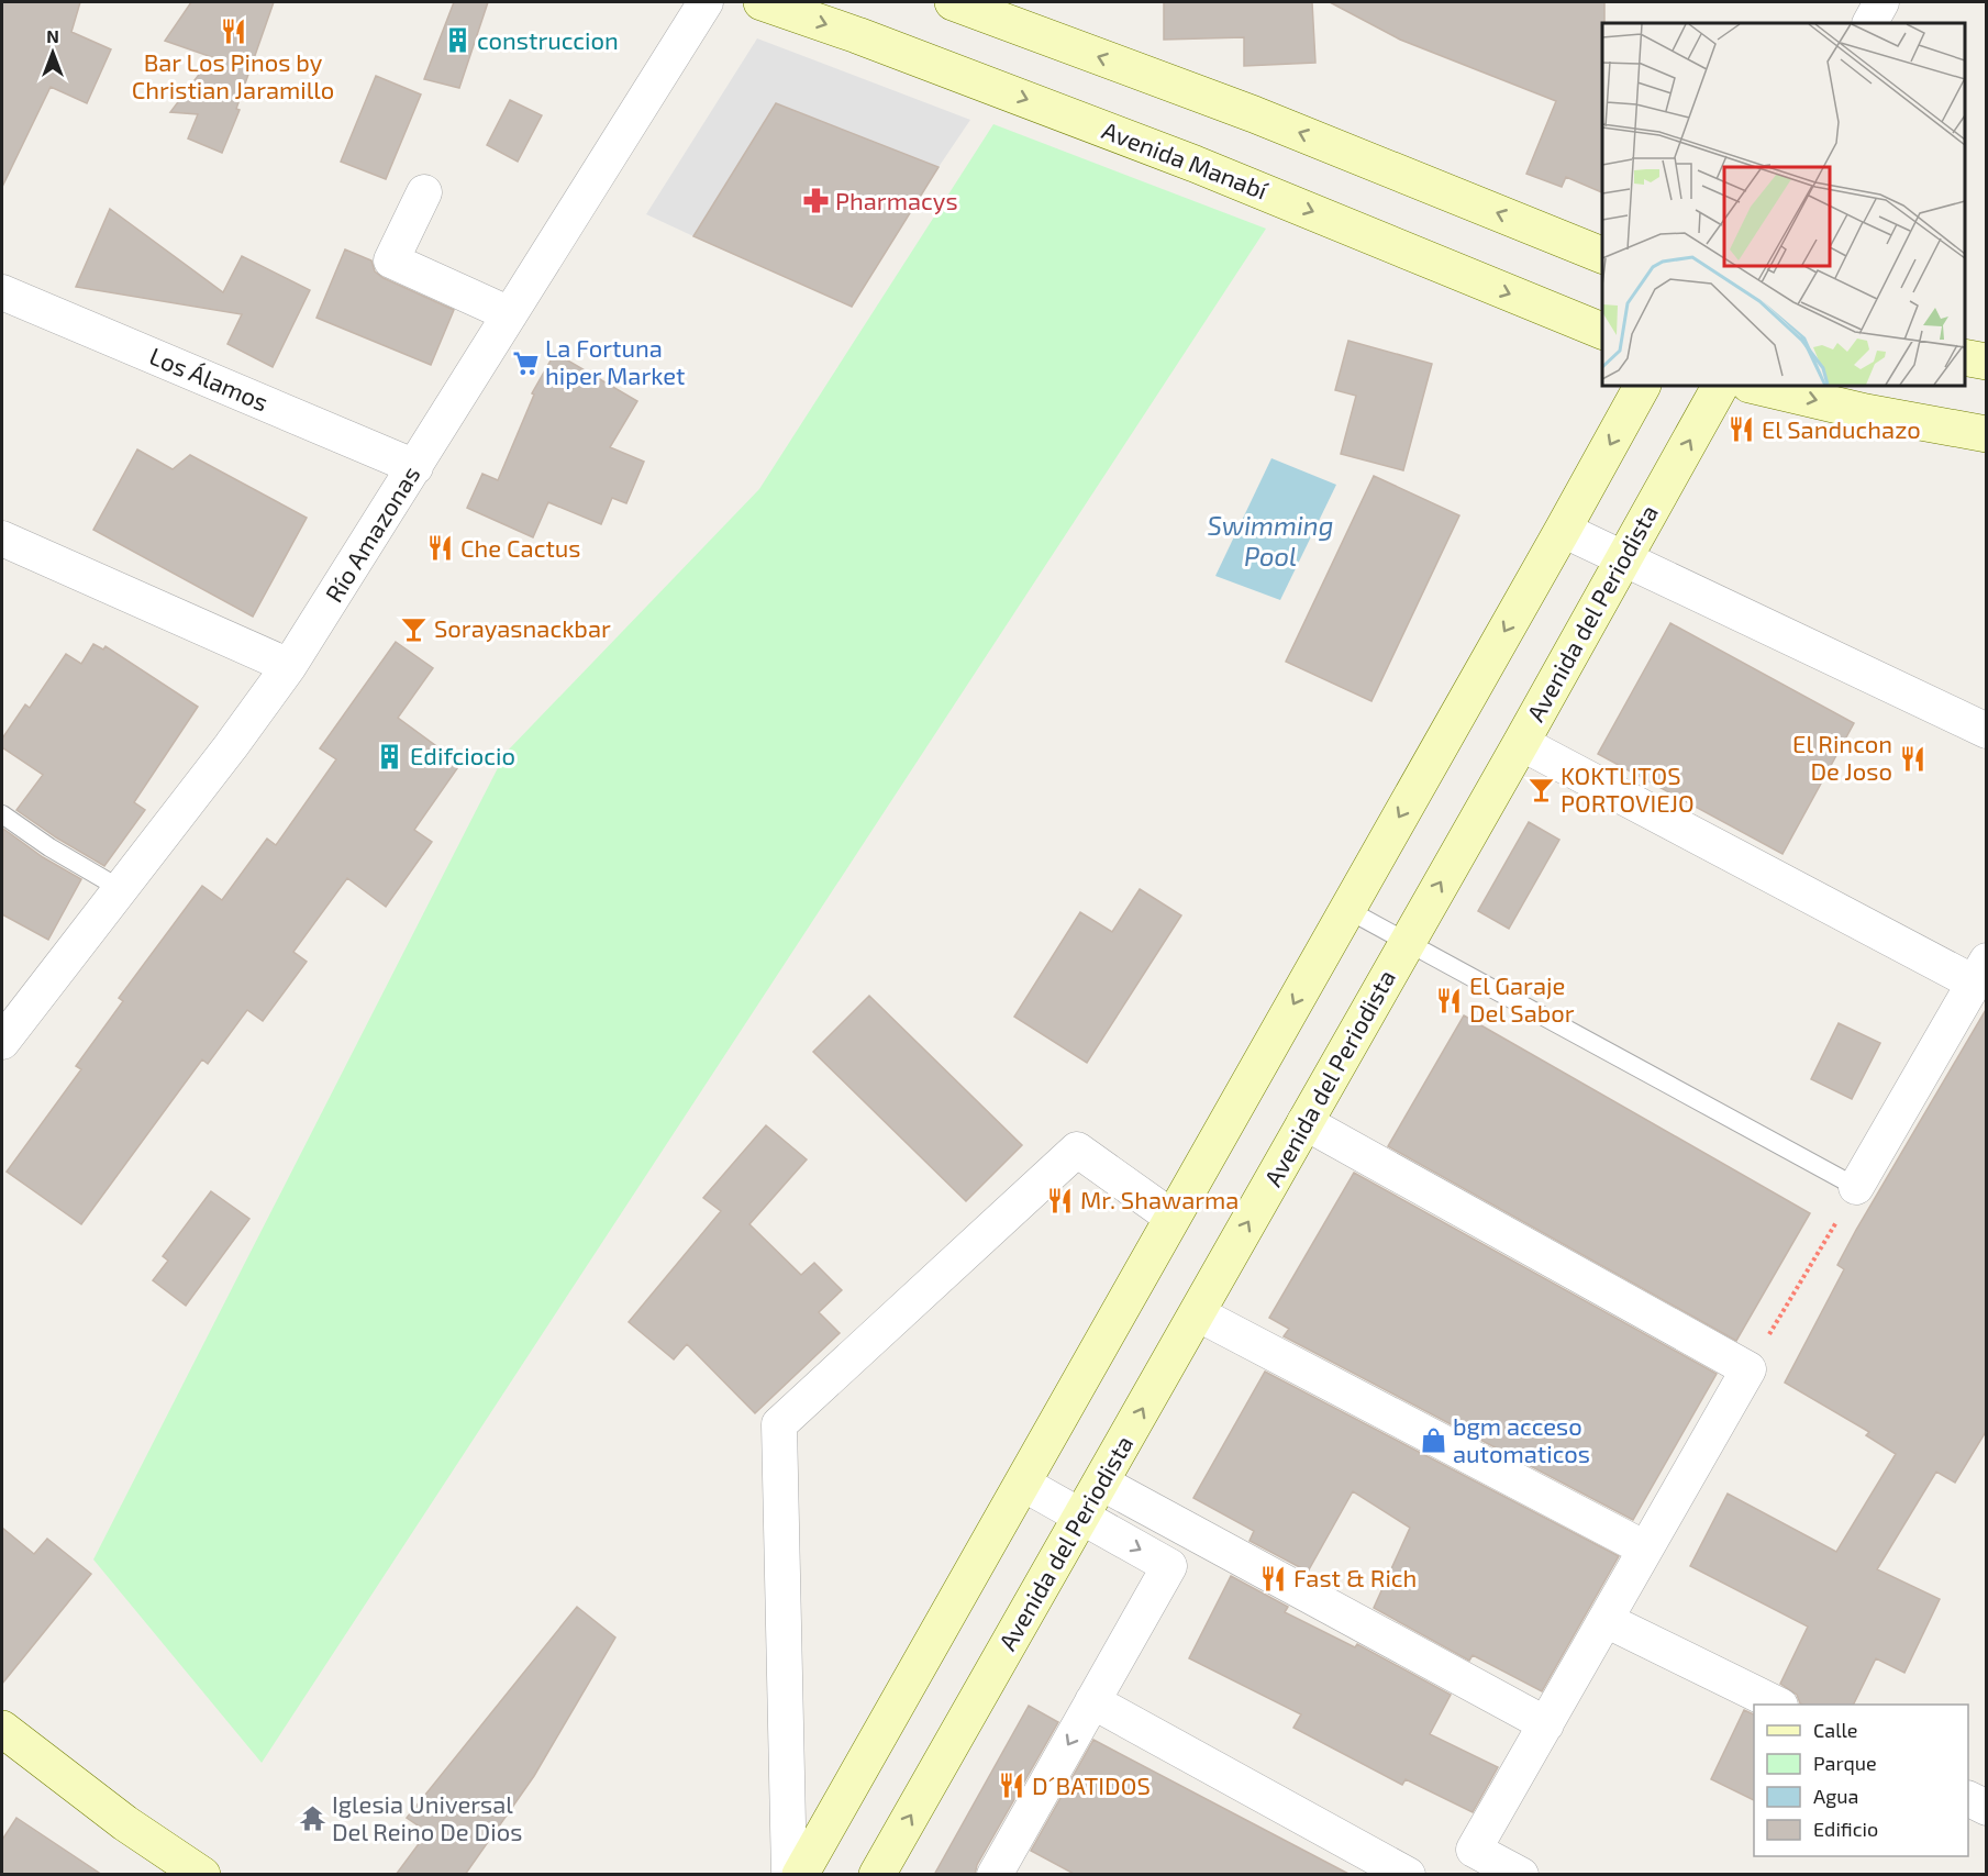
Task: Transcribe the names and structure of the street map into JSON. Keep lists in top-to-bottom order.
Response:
{
  "streets": {
    "street": [
      "Avenida Manabí",
      "Los Álamos",
      "Río Amazonas",
      "Avenida del Periodista"
    ]
  },
  "crossings": [
    ["Los Álamos", "Río Amazonas"]
  ],
  "water": ["Swimming Pool"],
  "places": {
    "restaurant": [
      "Bar Los Pinos by Christian Jaramillo",
      "El Sanduchazo",
      "Che Cactus",
      "El Rincon De Joso",
      "El Garaje Del Sabor",
      "Mr. Shawarma",
      "Fast & Rich",
      "D´BATIDOS"
    ],
    "building": ["construccion", "Edifciocio"],
    "pharmacy": ["Pharmacys"],
    "supermarket": ["La Fortuna hiper Market"],
    "bar": ["Sorayasnackbar", "KOKTLITOS PORTOVIEJO"],
    "shop": ["bgm acceso automaticos"],
    "temple": ["Iglesia Universal Del Reino De Dios"]
  },
  "legend": [
    "Calle",
    "Parque",
    "Agua",
    "Edificio"
  ],
  "north": "top"
}
